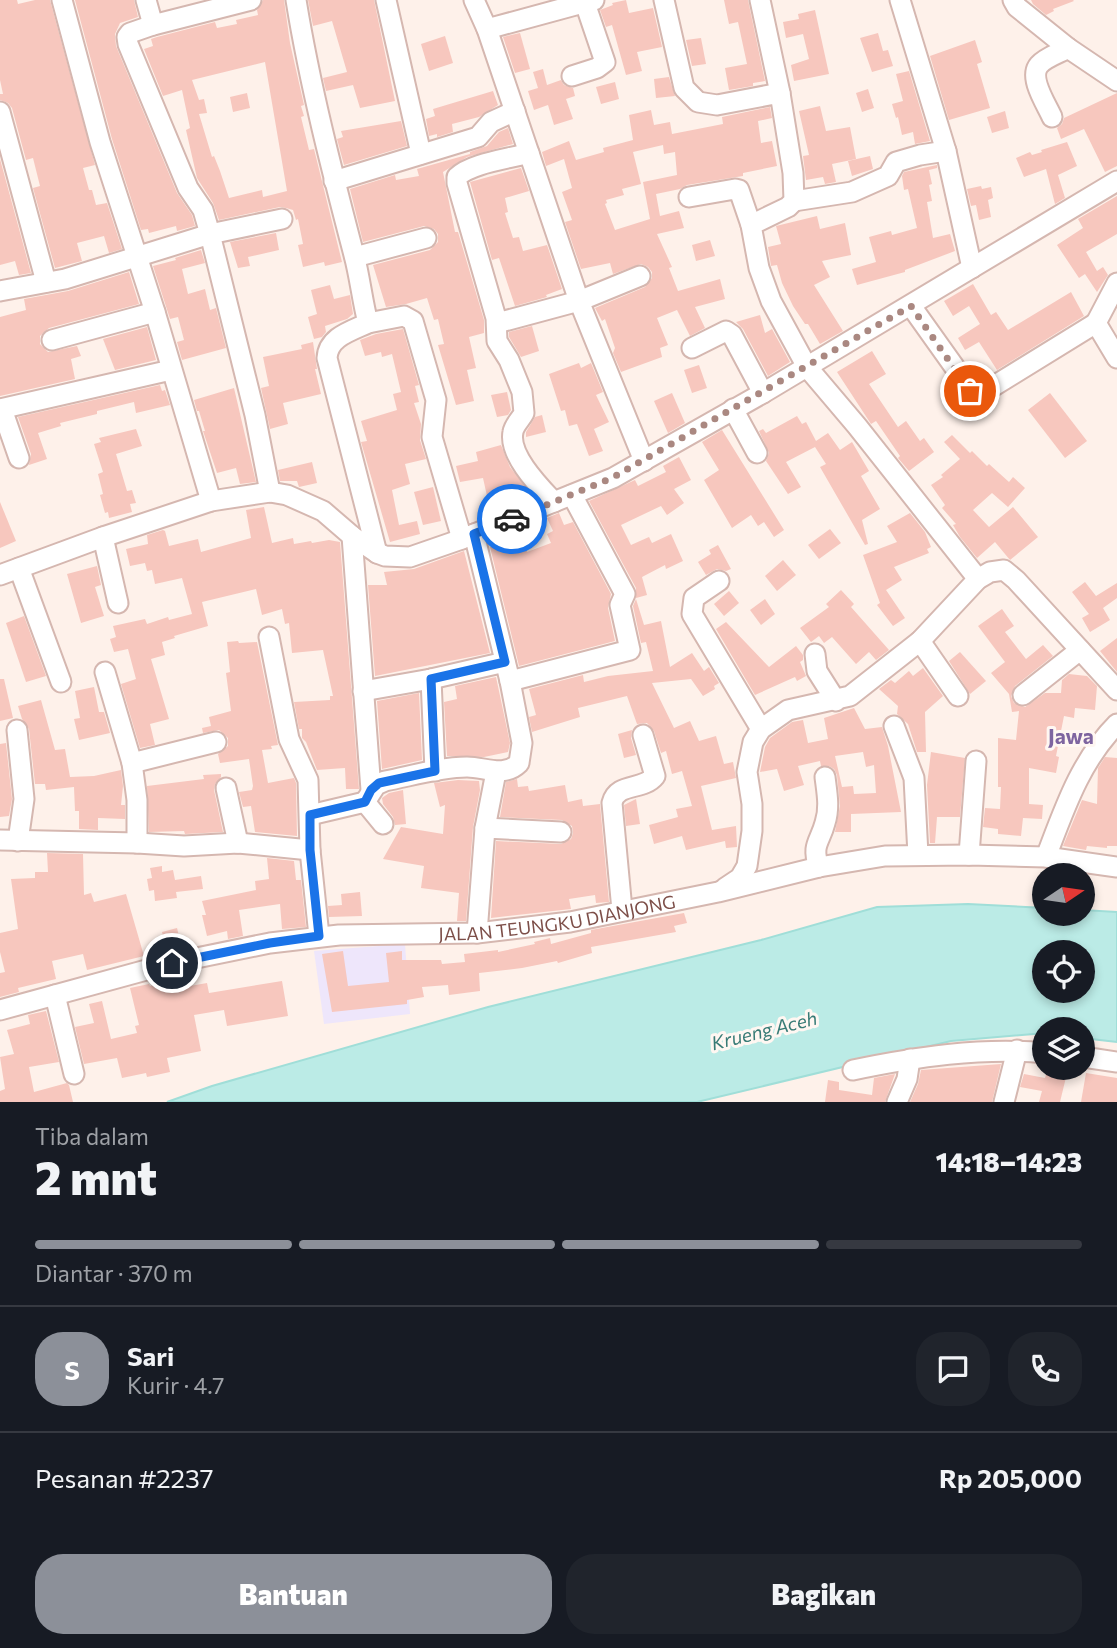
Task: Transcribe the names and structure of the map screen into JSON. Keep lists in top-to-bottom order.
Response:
{
  "streets": {
    "street": ["JALAN TEUNGKU DIANJONG"]
  },
  "districts": ["Jawa"],
  "water": ["Krueng Aceh"],
  "north": "right",
  "page": {
    "heading": ["2 mnt", "Tiba dalam", "14:18–14:23"],
    "panel": [
      "Sari",
      "Kurir · 4.7",
      "Pesanan #2237",
      "Rp 205,000"
    ],
    "bar": "Diantar · 370 m",
    "round": "S",
    "buttons": ["Bantuan", "Bagikan"]
  }
}
